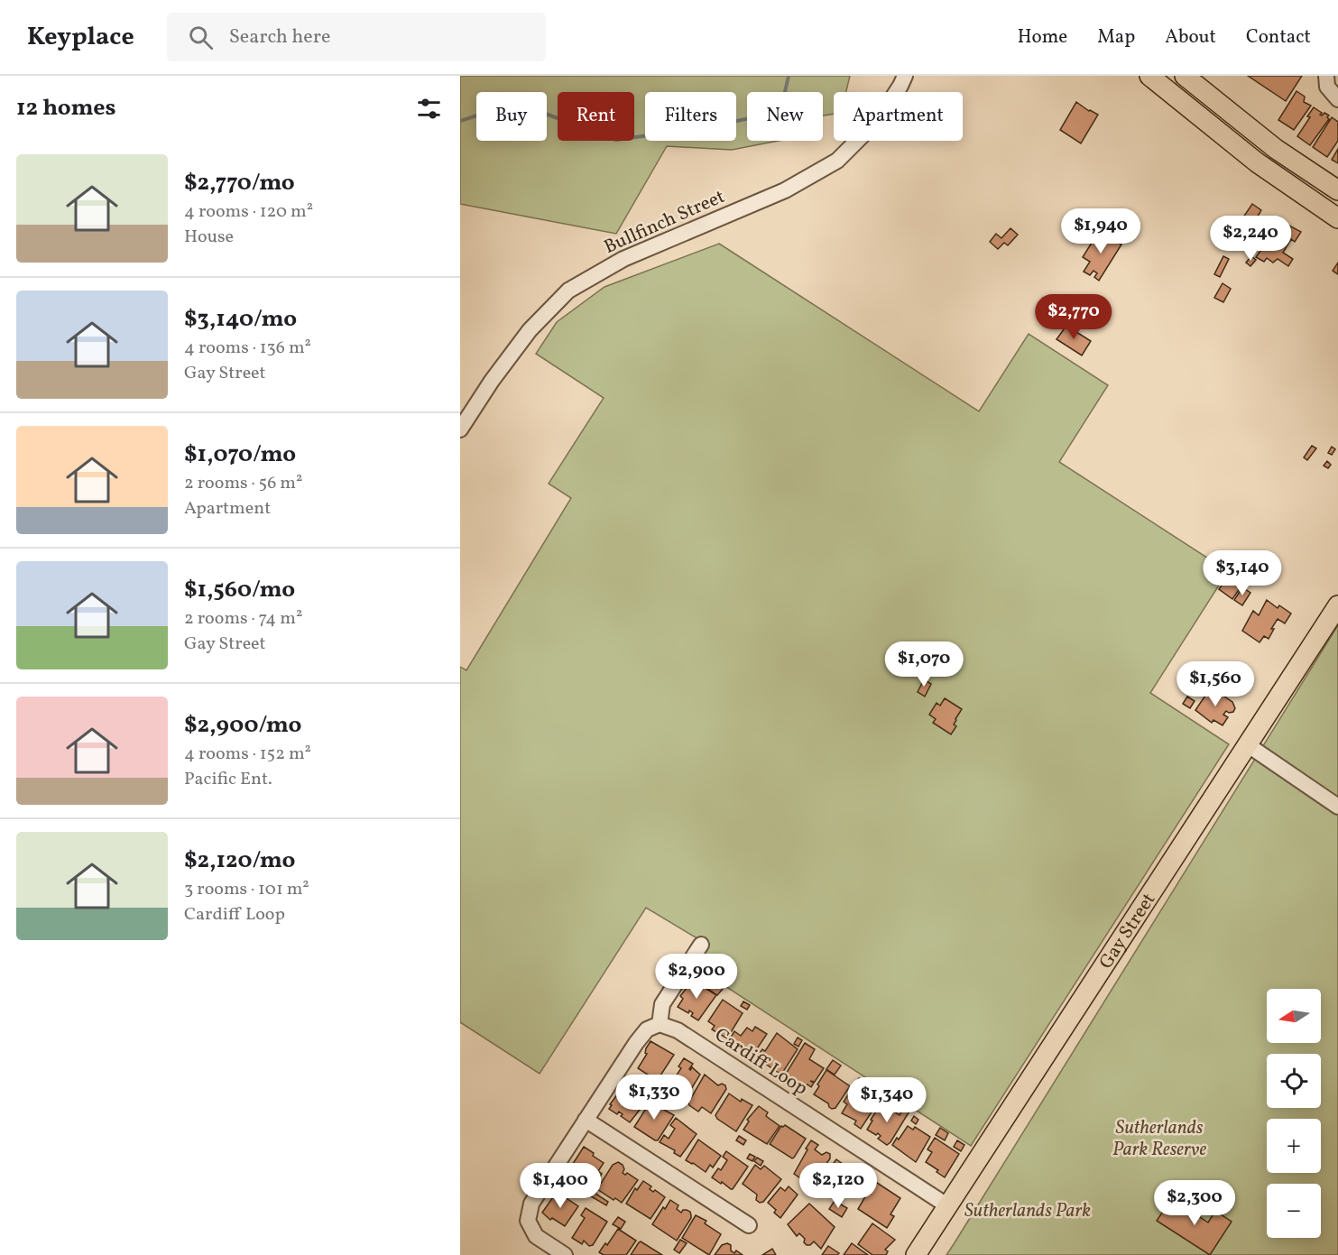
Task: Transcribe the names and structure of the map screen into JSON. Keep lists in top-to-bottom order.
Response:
{
  "streets": {
    "main road": ["Gay Street"],
    "street": ["Bullfinch Street", "Cardiff Loop"]
  },
  "crossings": [
    ["Gay Street", "Cardiff Loop"]
  ],
  "parks": ["Sutherlands Park Reserve", "Sutherlands Park"],
  "north": "left",
  "page": {
    "header": "Keyplace",
    "search": "Search here",
    "nav": [
      "Home",
      "Map",
      "About",
      "Contact"
    ],
    "heading": "12 homes",
    "chip": [
      "Buy",
      "Rent",
      "Filters",
      "New",
      "Apartment"
    ],
    "list": [
      {
        "name": "$2,770/mo",
        "note": "4 rooms · 120 m² · House"
      },
      {
        "name": "$3,140/mo",
        "note": "4 rooms · 136 m² · Gay Street"
      },
      {
        "name": "$1,070/mo",
        "note": "2 rooms · 56 m² · Apartment"
      },
      {
        "name": "$1,560/mo",
        "note": "2 rooms · 74 m² · Gay Street"
      },
      {
        "name": "$2,900/mo",
        "note": "4 rooms · 152 m² · Pacific Ent."
      },
      {
        "name": "$2,120/mo",
        "note": "3 rooms · 101 m² · Cardiff Loop"
      }
    ],
    "price": [
      "$1,940",
      "$2,240",
      "$2,770",
      "$3,140",
      "$1,070",
      "$1,560",
      "$2,900",
      "$1,330",
      "$1,340",
      "$1,400",
      "$2,120",
      "$2,300"
    ],
    "map_buttons": ["+", "−"]
  }
}
